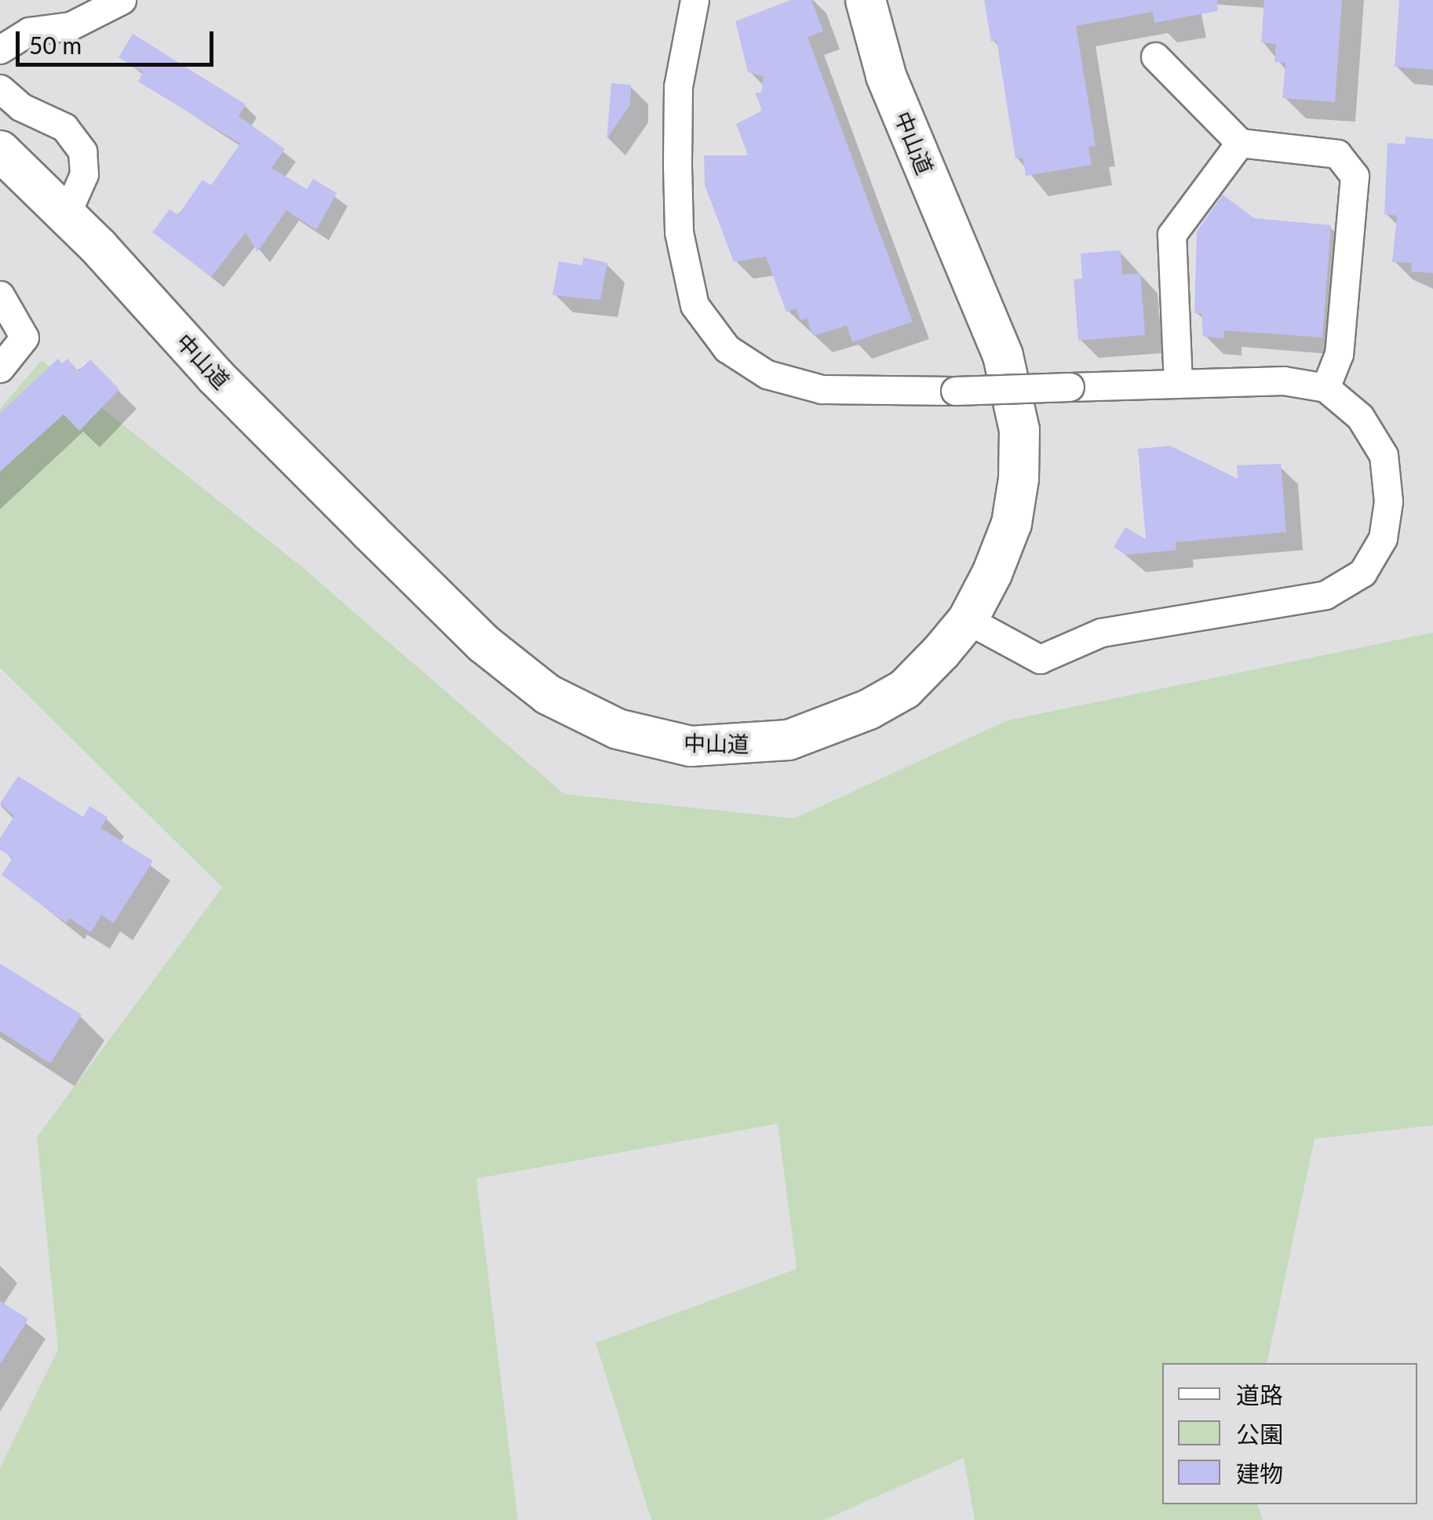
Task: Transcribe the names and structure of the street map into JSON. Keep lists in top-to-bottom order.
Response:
{
  "streets": {
    "highway": ["中山道"]
  },
  "legend": ["道路", "公園", "建物"],
  "scale_bar": "50 m"
}
